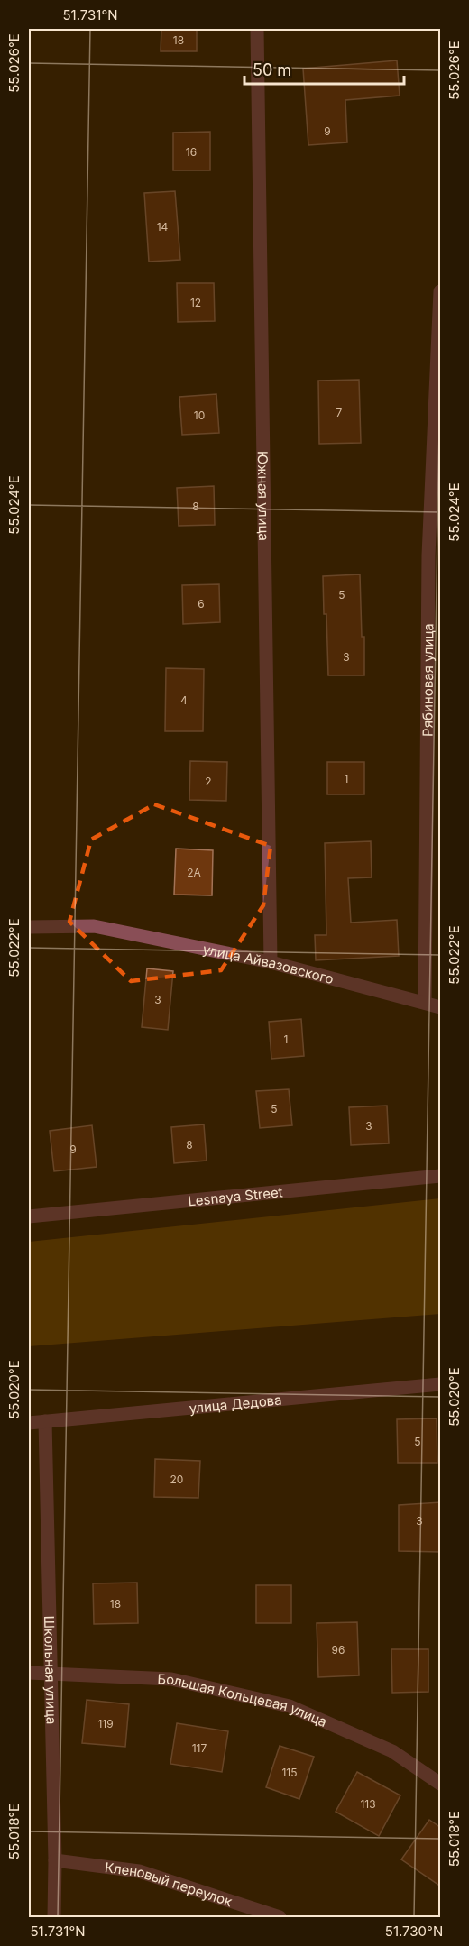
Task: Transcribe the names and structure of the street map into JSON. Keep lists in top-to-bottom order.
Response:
{
  "streets": {
    "street": [
      "Южная улица",
      "Рябиновая улица",
      "улица Айвазовского",
      "Lesnaya Street",
      "улица Дедова",
      "Школьная улица",
      "Большая Кольцевая улица",
      "Кленовый переулок"
    ]
  },
  "crossings": [
    ["Южная улица", "улица Айвазовского"],
    ["Рябиновая улица", "улица Айвазовского"],
    ["улица Дедова", "Школьная улица"],
    ["Школьная улица", "Большая Кольцевая улица"],
    ["Школьная улица", "Кленовый переулок"]
  ],
  "house_numbers": [
    "18",
    "9",
    "16",
    "14",
    "12",
    "7",
    "10",
    "8",
    "5",
    "6",
    "3",
    "4",
    "1",
    "2",
    "2А",
    "3",
    "1",
    "5",
    "3",
    "8",
    "9",
    "5",
    "20",
    "3",
    "18",
    "96",
    "119",
    "117",
    "115",
    "113"
  ],
  "scale_bar": "50 m",
  "coordinates": [
    "51.731°N",
    "55.026°E",
    "55.024°E",
    "55.022°E",
    "55.020°E",
    "55.018°E",
    "51.730°N"
  ]
}
